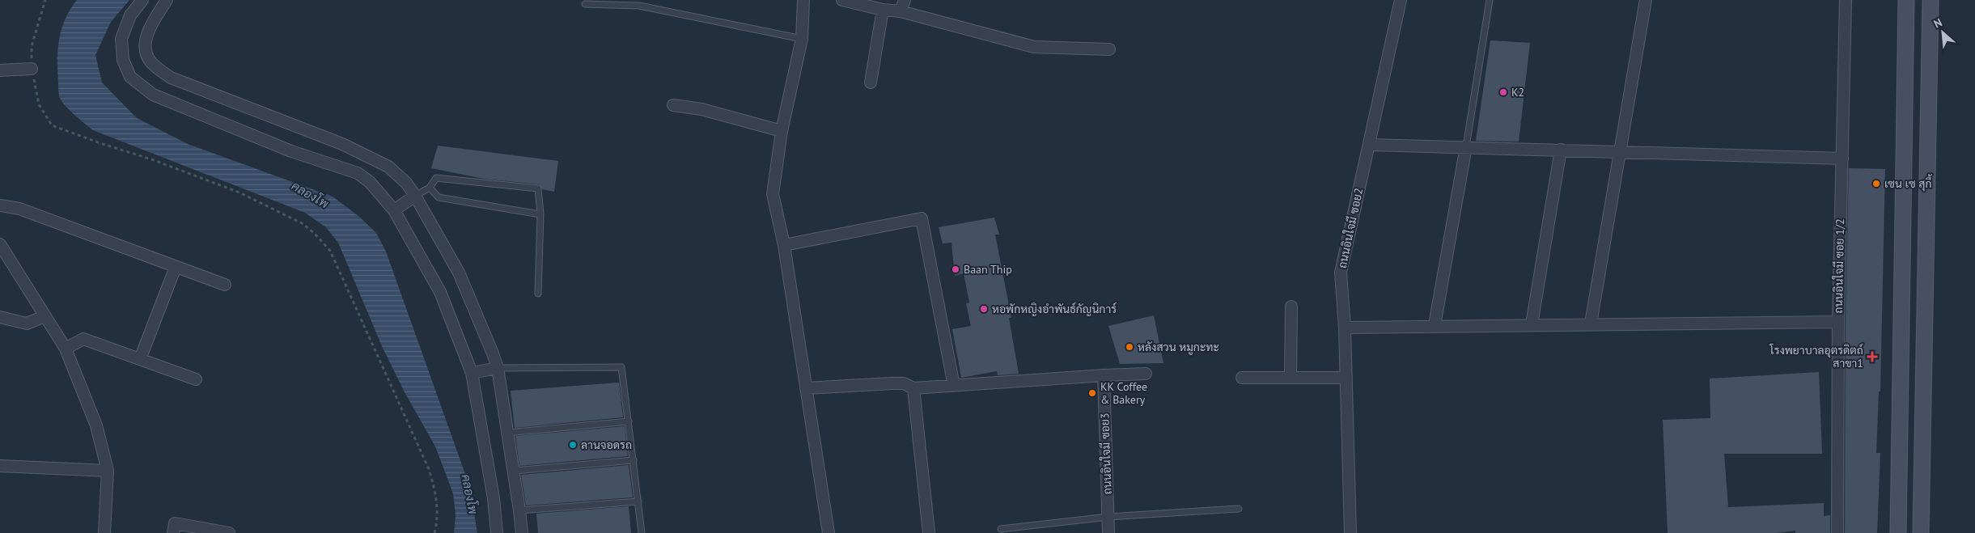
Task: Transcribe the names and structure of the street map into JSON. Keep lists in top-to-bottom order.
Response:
{
  "streets": {
    "street": ["ถนนอินใจมี ซอย2", "ถนนอินใจมี ซอย 1/2", "ถนนอินใจมี ซอย3"]
  },
  "water": ["คลองโพ"],
  "places": {
    "other": [
      "K2",
      "เซน เซ สุกี้",
      "Baan Thip",
      "หอพักหญิงอำพันธ์กัญนิการ์",
      "หลังสวน หมูกะทะ",
      "KK Coffee & Bakery",
      "ลานจอดรถ"
    ],
    "health": ["โรงพยาบาลอุตรดิตถ์ สาขา1"]
  },
  "north": "top left"
}
